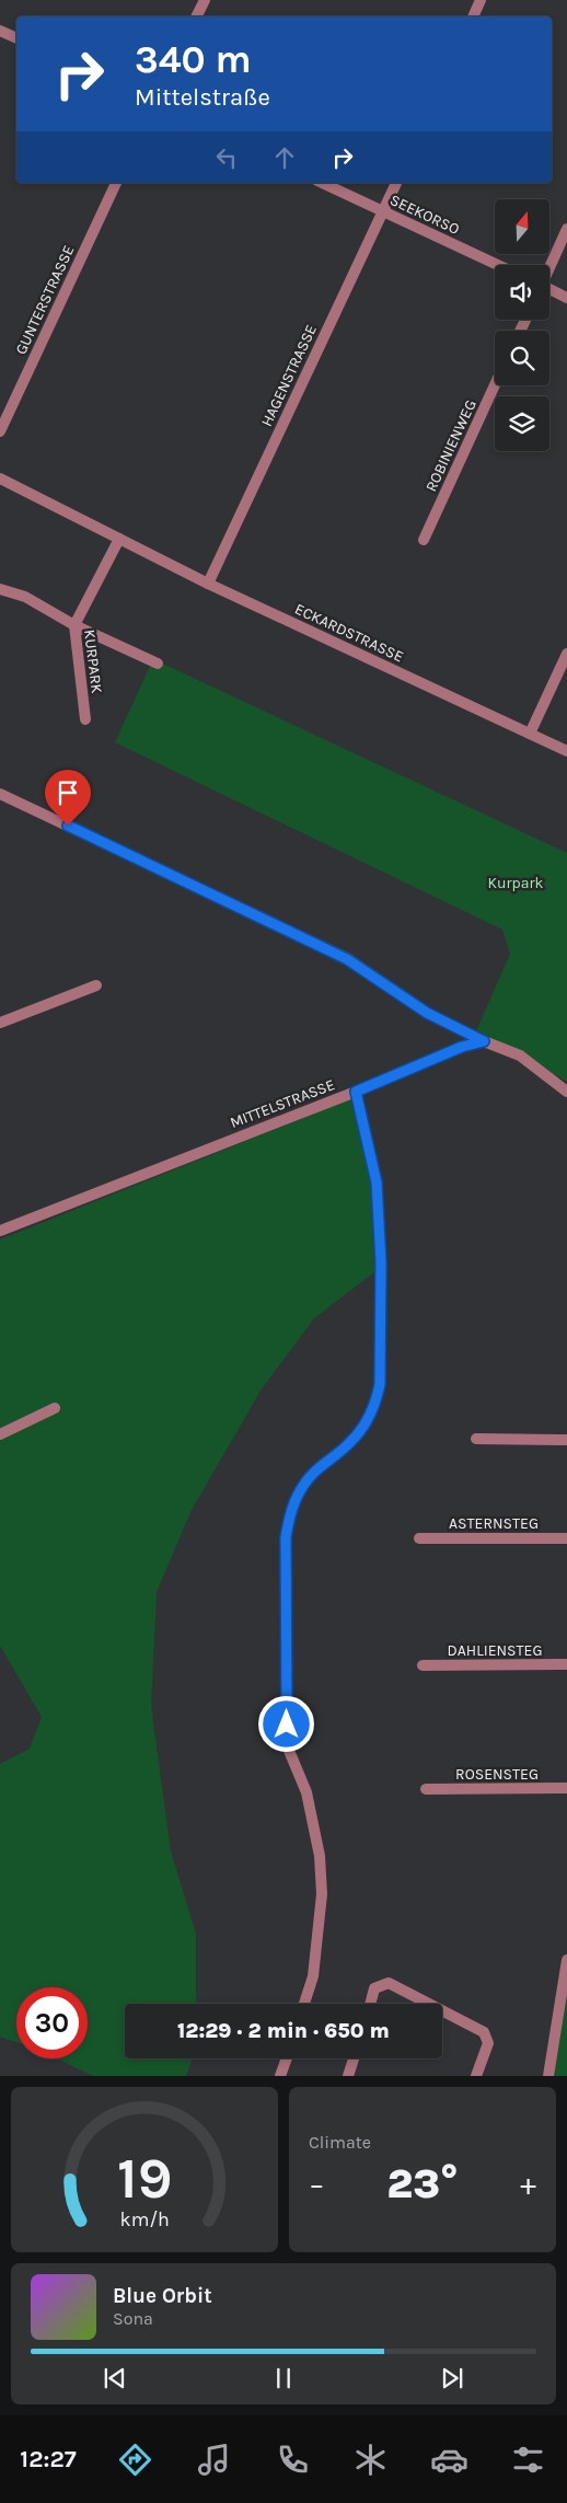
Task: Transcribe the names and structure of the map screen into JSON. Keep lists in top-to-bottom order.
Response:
{
  "streets": {
    "street": [
      "SEEKORSO",
      "GUNTERSTRASSE",
      "HAGENSTRASSE",
      "ROBINIENWEG",
      "ECKARDSTRASSE",
      "KURPARK",
      "MITTELSTRASSE",
      "ASTERNSTEG",
      "DAHLIENSTEG",
      "ROSENSTEG"
    ]
  },
  "crossings": [
    ["SEEKORSO", "HAGENSTRASSE"],
    ["HAGENSTRASSE", "ECKARDSTRASSE"]
  ],
  "parks": ["Kurpark"],
  "north": "top",
  "page": {
    "turn": ["340 m", "Mittelstraße"],
    "limit": "30",
    "trip": "12:29 · 2 min · 650 m",
    "tile": "Climate",
    "heat": ["−", "23°", "+"],
    "song": ["Blue Orbit", "Sona"],
    "tabs": "12:27",
    "gauge": ["19", "km/h"]
  }
}
